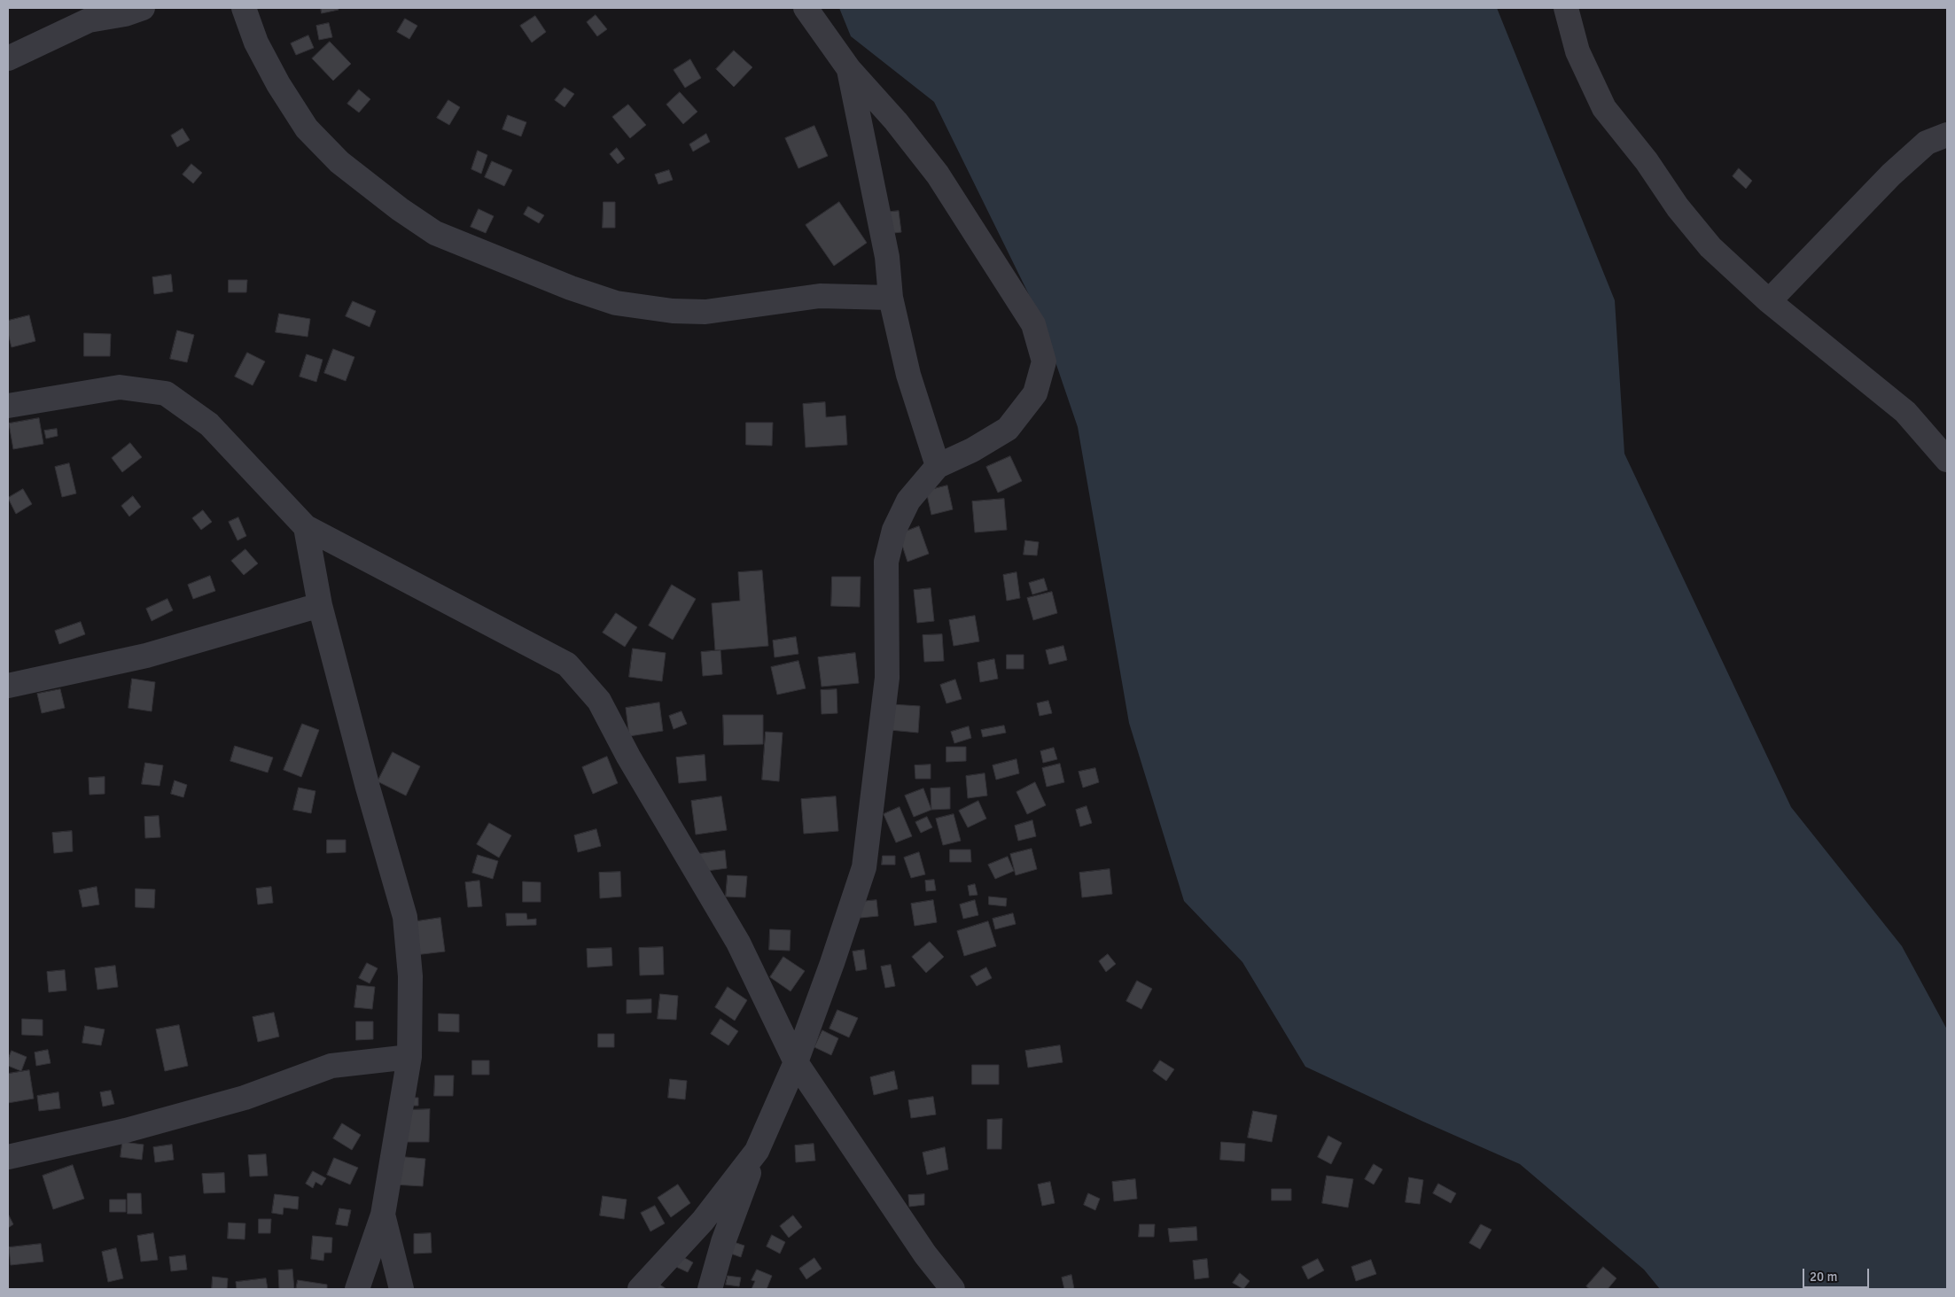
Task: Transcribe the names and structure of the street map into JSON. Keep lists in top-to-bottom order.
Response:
{
  "scale_bar": "20 m"
}
